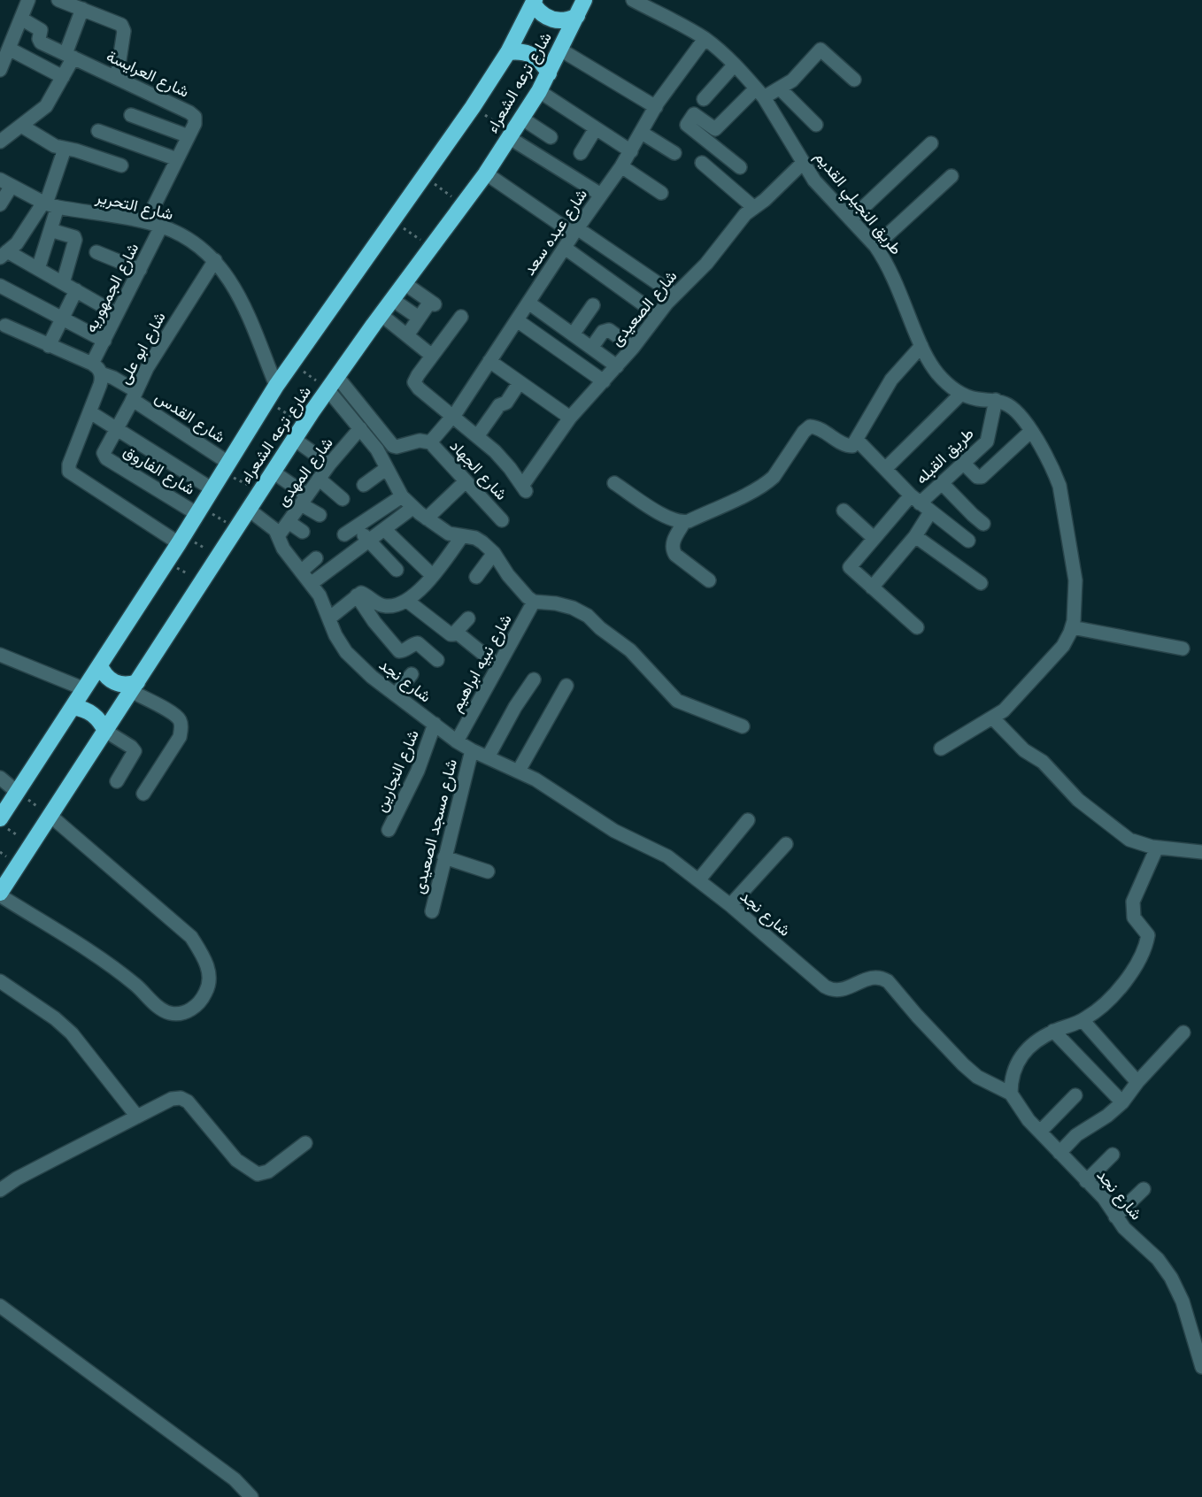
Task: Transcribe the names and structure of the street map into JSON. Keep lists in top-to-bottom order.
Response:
{
  "streets": {
    "highway": ["شارع ترعه الشعراء"],
    "street": [
      "شارع العرايسة",
      "طريق النجيلي القديم",
      "شارع التحرير",
      "شارع عبده سعد",
      "شارع الجمهوريه",
      "شارع الصعيدى",
      "شارع ابو على",
      "شارع القدس",
      "طريق القبله",
      "شارع الفاروق",
      "شارع الجهاد",
      "شارع المهدى",
      "شارع نبيه ابراهيم",
      "شارع نجد",
      "شارع النجارين",
      "شارع مسجد الصعيدى"
    ]
  },
  "crossings": [
    ["شارع العرايسة", "شارع التحرير"],
    ["شارع ترعه الشعراء", "شارع التحرير"],
    ["شارع ترعه الشعراء", "شارع الجمهوريه"],
    ["شارع ترعه الشعراء", "شارع القدس"],
    ["شارع ترعه الشعراء", "شارع الفاروق"],
    ["شارع ترعه الشعراء", "شارع الجهاد"],
    ["شارع ترعه الشعراء", "شارع نجد"],
    ["طريق النجيلي القديم", "شارع عبده سعد"],
    ["طريق النجيلي القديم", "شارع الصعيدى"],
    ["طريق النجيلي القديم", "طريق القبله"],
    ["شارع التحرير", "شارع الجمهوريه"],
    ["شارع التحرير", "شارع ابو على"],
    ["شارع عبده سعد", "شارع الجهاد"],
    ["شارع الجمهوريه", "شارع القدس"],
    ["شارع ابو على", "شارع القدس"],
    ["شارع ابو على", "شارع الفاروق"],
    ["شارع المهدى", "شارع نجد"],
    ["شارع نبيه ابراهيم", "شارع نجد"],
    ["شارع نجد", "شارع النجارين"],
    ["شارع نجد", "شارع مسجد الصعيدى"]
  ]
}
